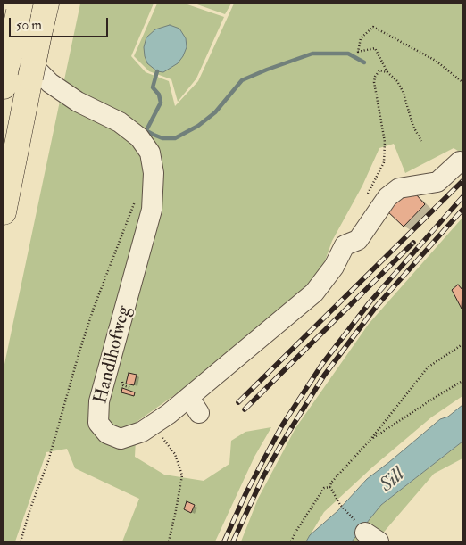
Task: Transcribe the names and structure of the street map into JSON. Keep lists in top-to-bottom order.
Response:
{
  "streets": {
    "lane": ["Handlhofweg"]
  },
  "water": ["Sill"],
  "scale_bar": "50 m"
}
